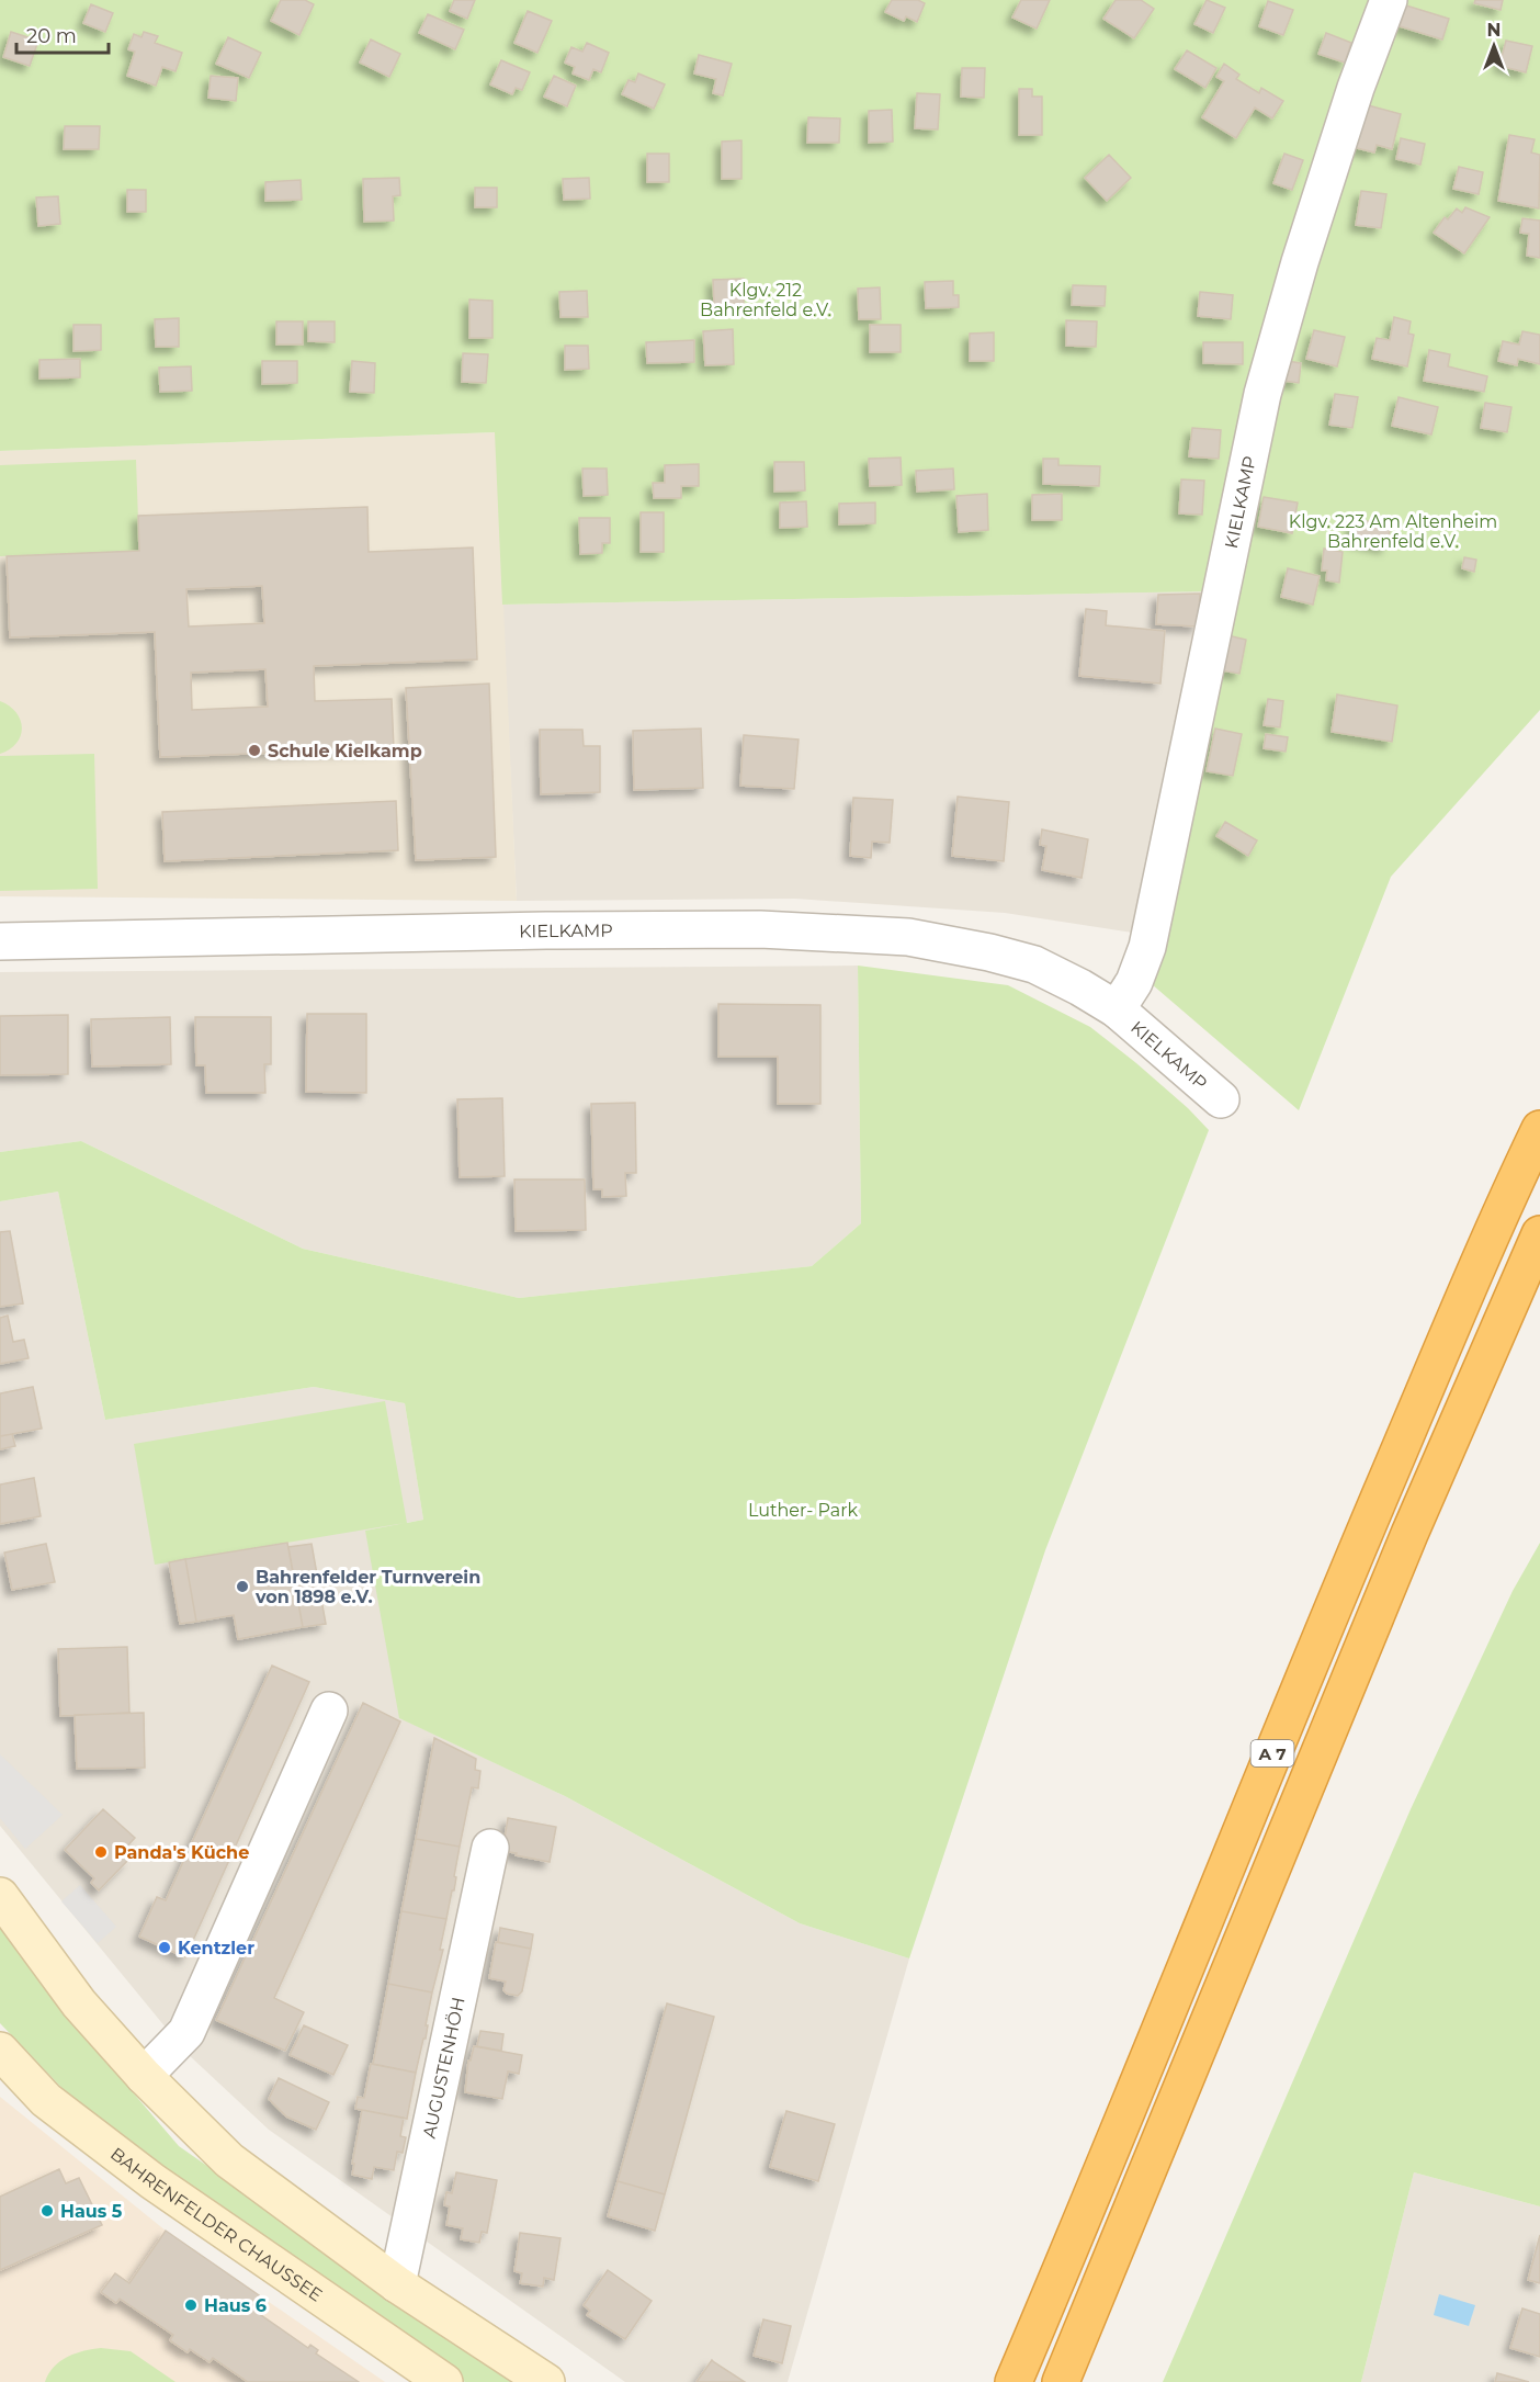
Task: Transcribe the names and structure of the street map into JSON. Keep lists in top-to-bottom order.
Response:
{
  "streets": {
    "highway": ["A 7"],
    "main road": ["BAHRENFELDER CHAUSSEE"],
    "street": ["KIELKAMP", "AUGUSTENHÖH"]
  },
  "parks": ["Klgv. 212 Bahrenfeld e.V.", "Klgv. 223 Am Altenheim Bahrenfeld e.V.", "Luther- Park"],
  "places": [
    "Schule Kielkamp",
    "Bahrenfelder Turnverein von 1898 e.V.",
    "Panda's Küche",
    "Kentzler",
    "Haus 5",
    "Haus 6"
  ],
  "scale_bar": "20 m",
  "north": "top"
}
